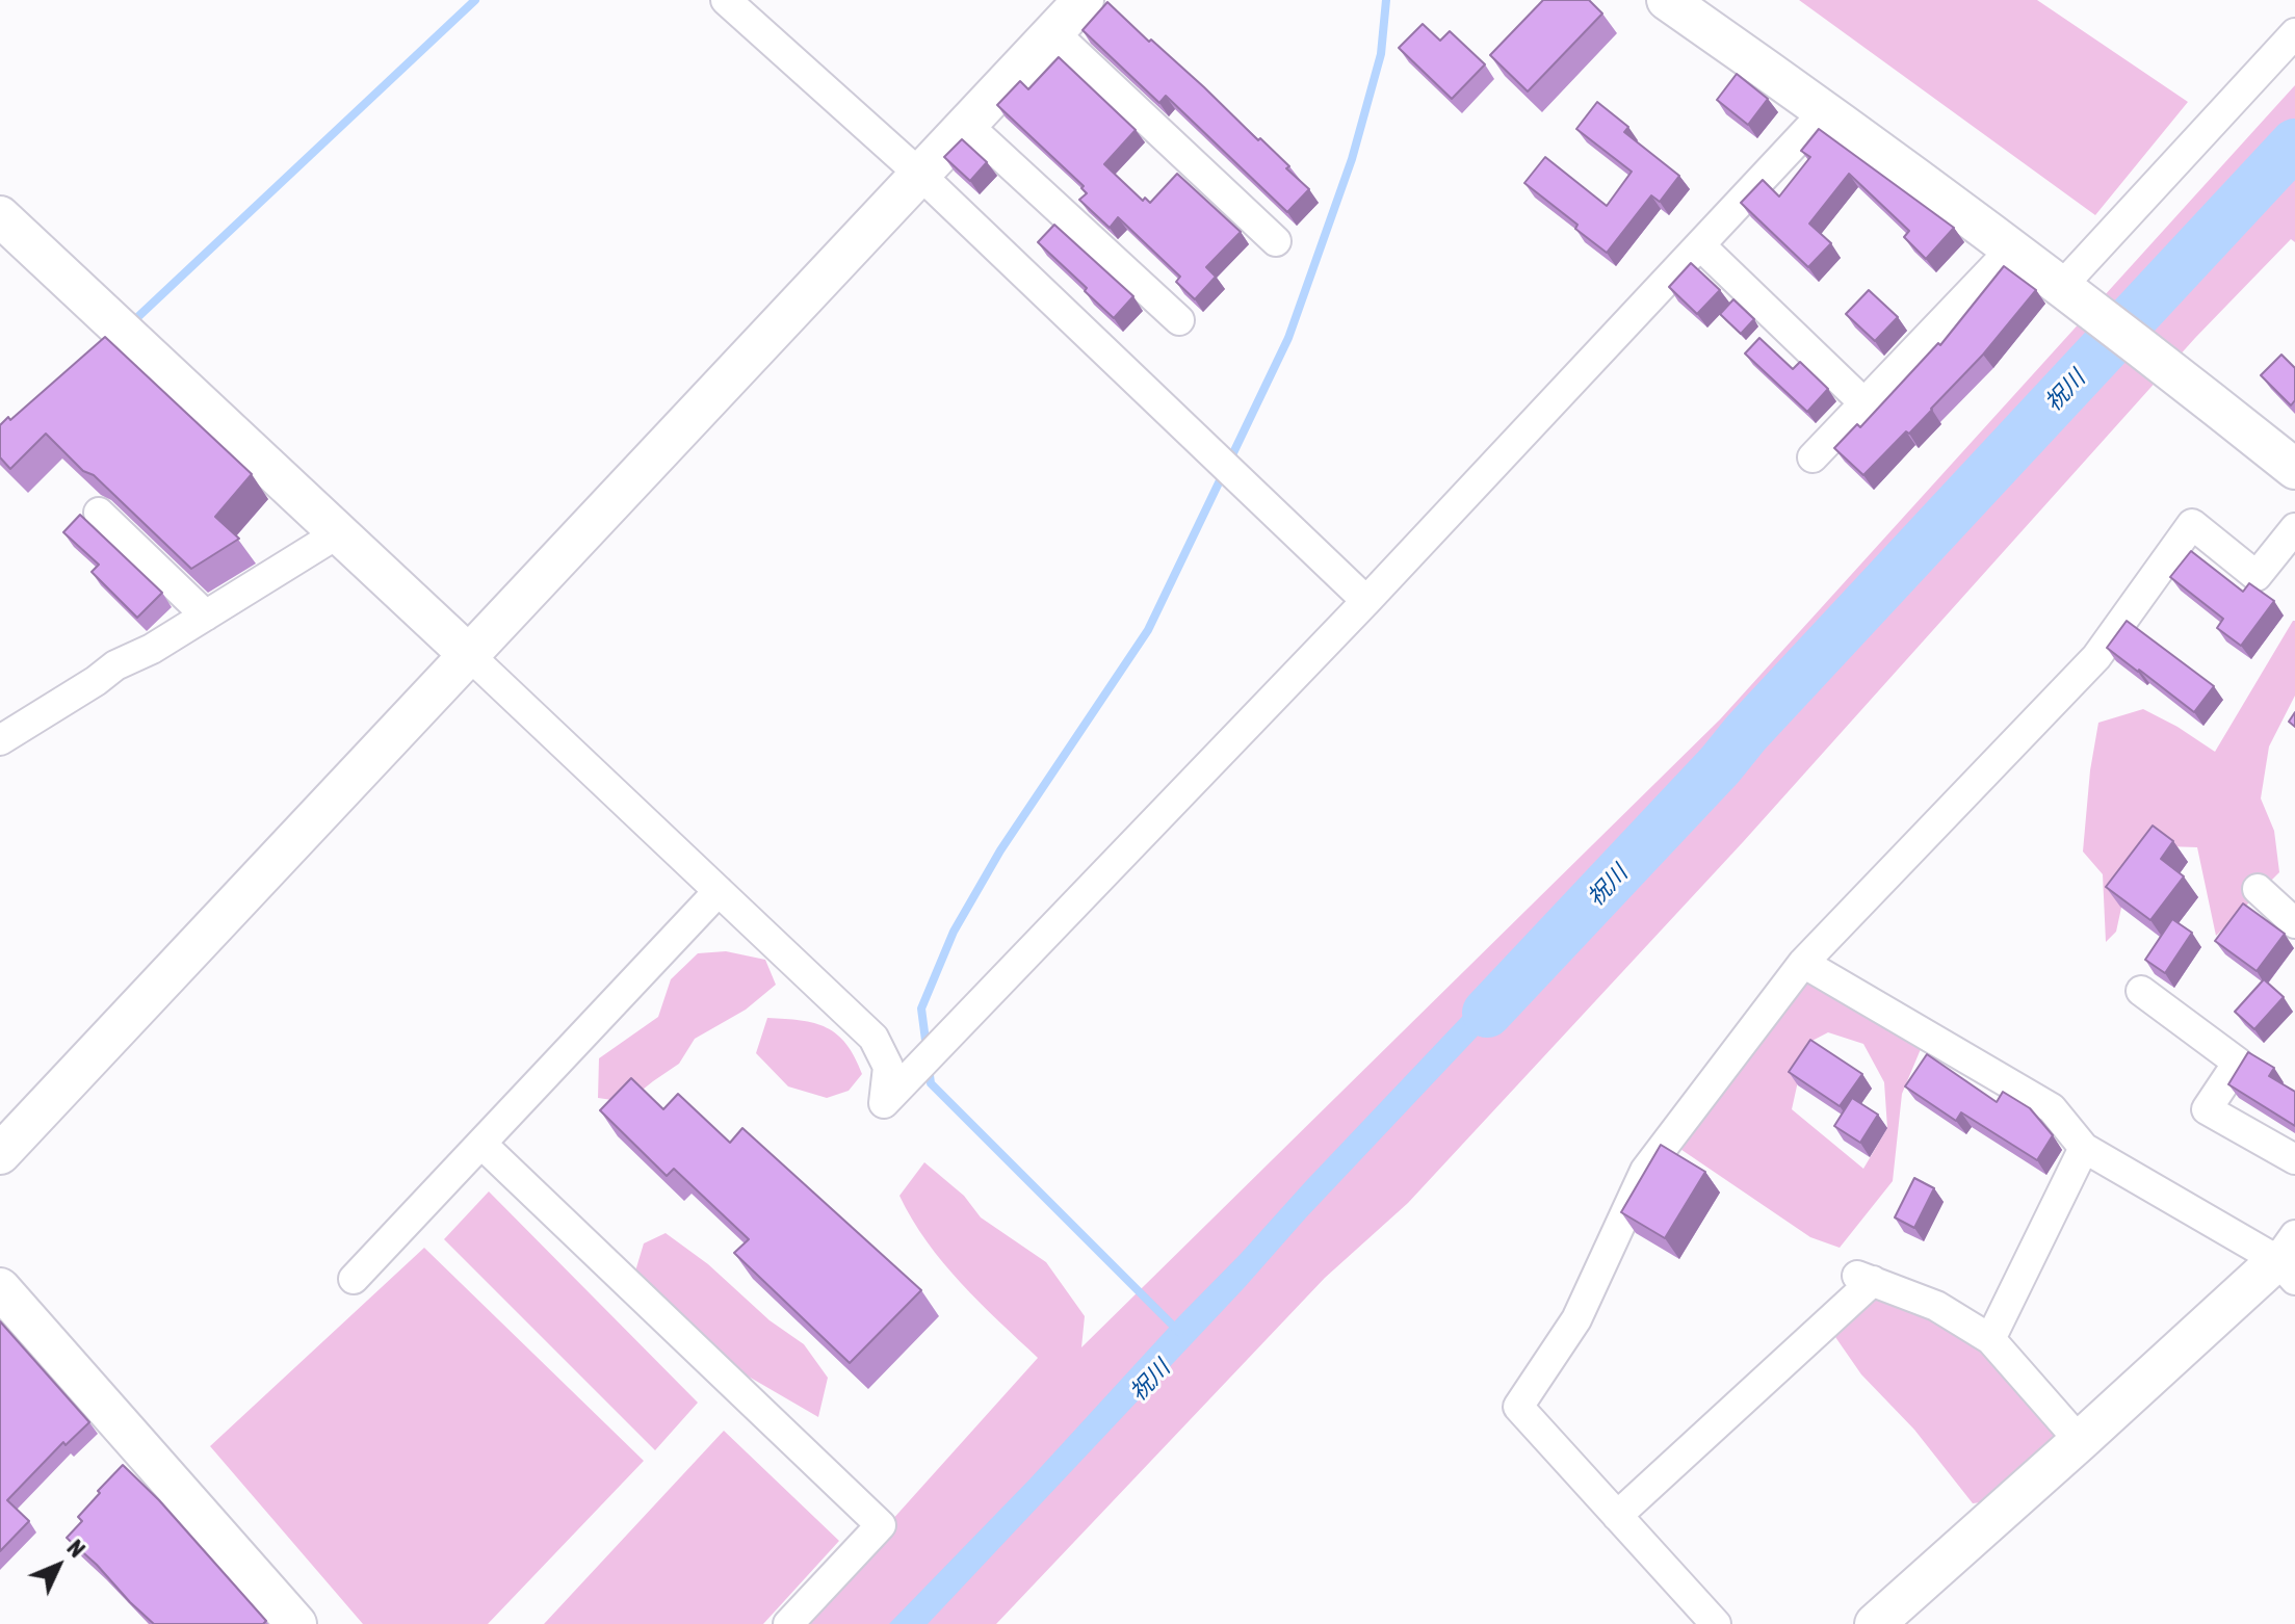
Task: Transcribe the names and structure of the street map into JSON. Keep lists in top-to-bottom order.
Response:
{
  "water": ["祝川"],
  "north": "top right"
}
